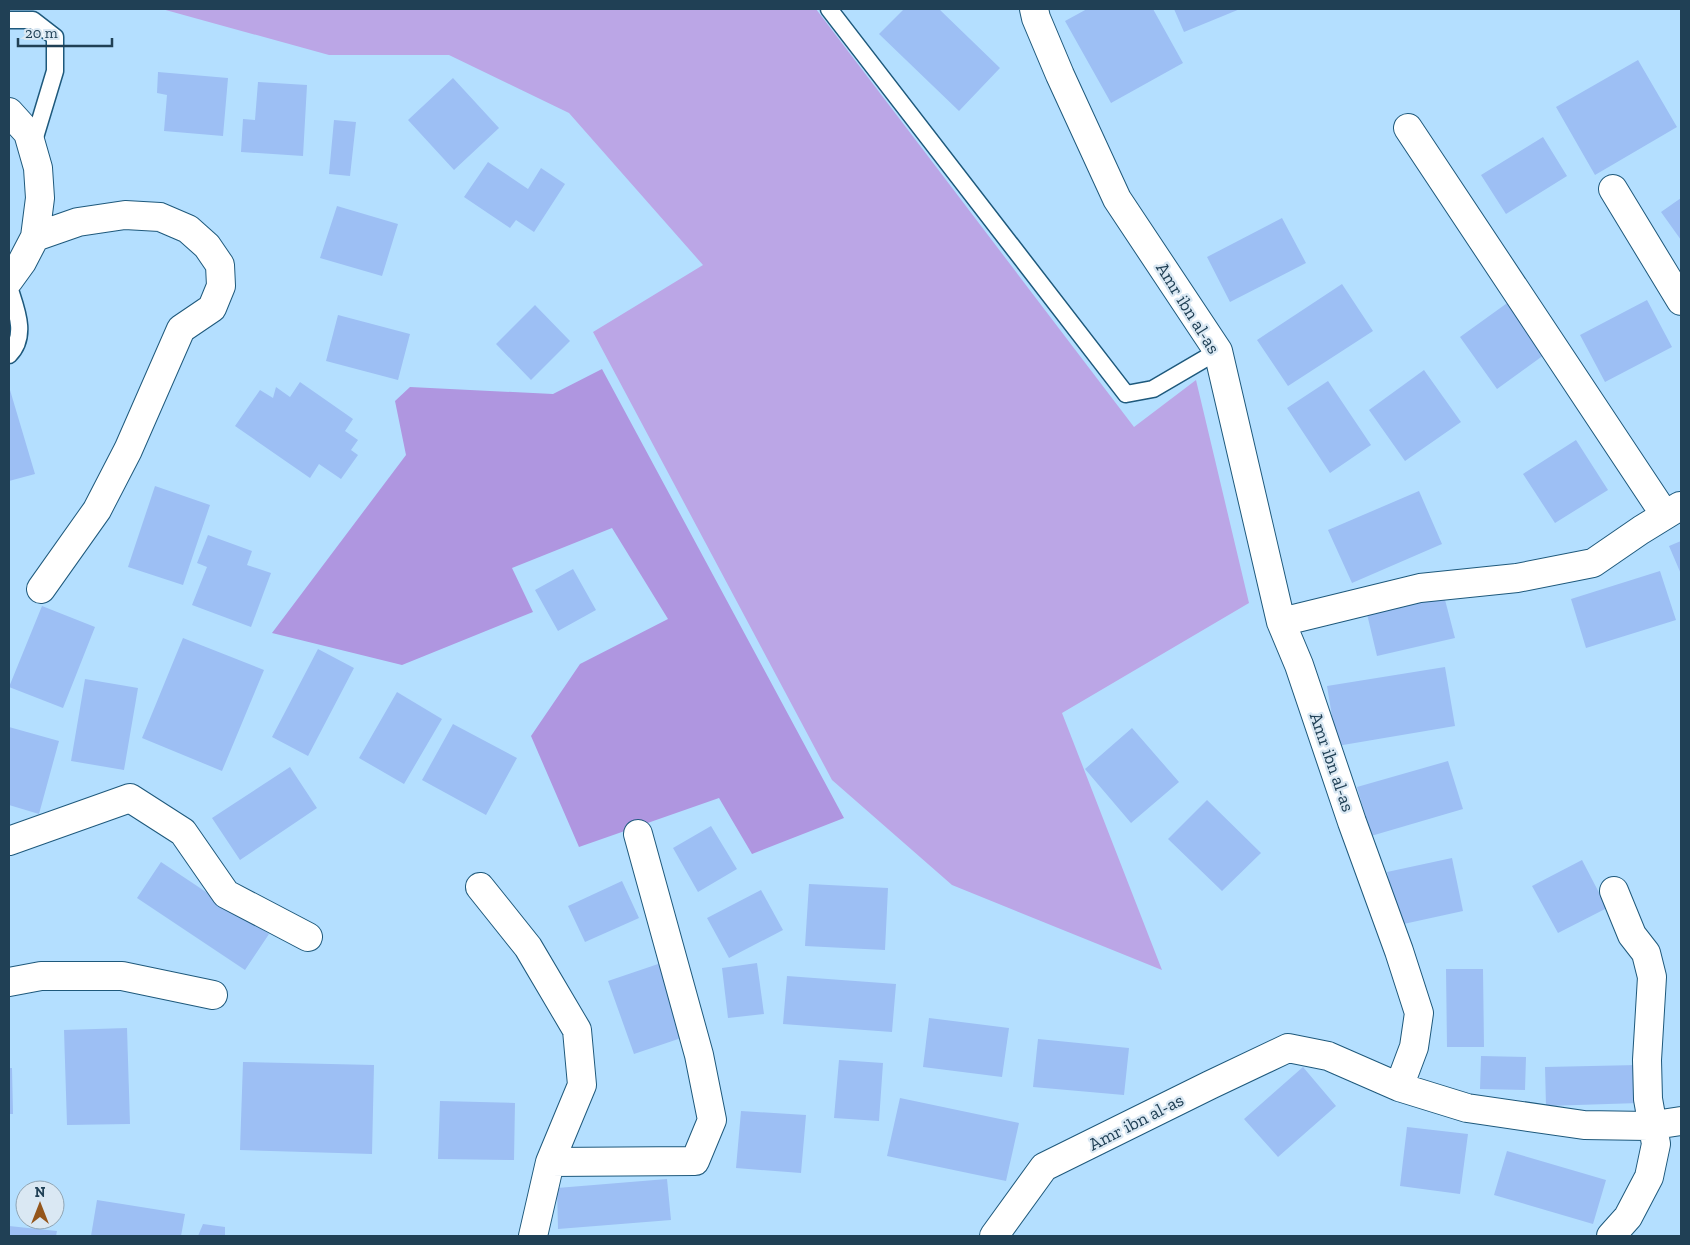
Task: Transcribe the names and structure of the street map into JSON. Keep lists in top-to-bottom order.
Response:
{
  "streets": {
    "street": ["Amr ibn al-as"]
  },
  "scale_bar": "20 m",
  "north": "top"
}
